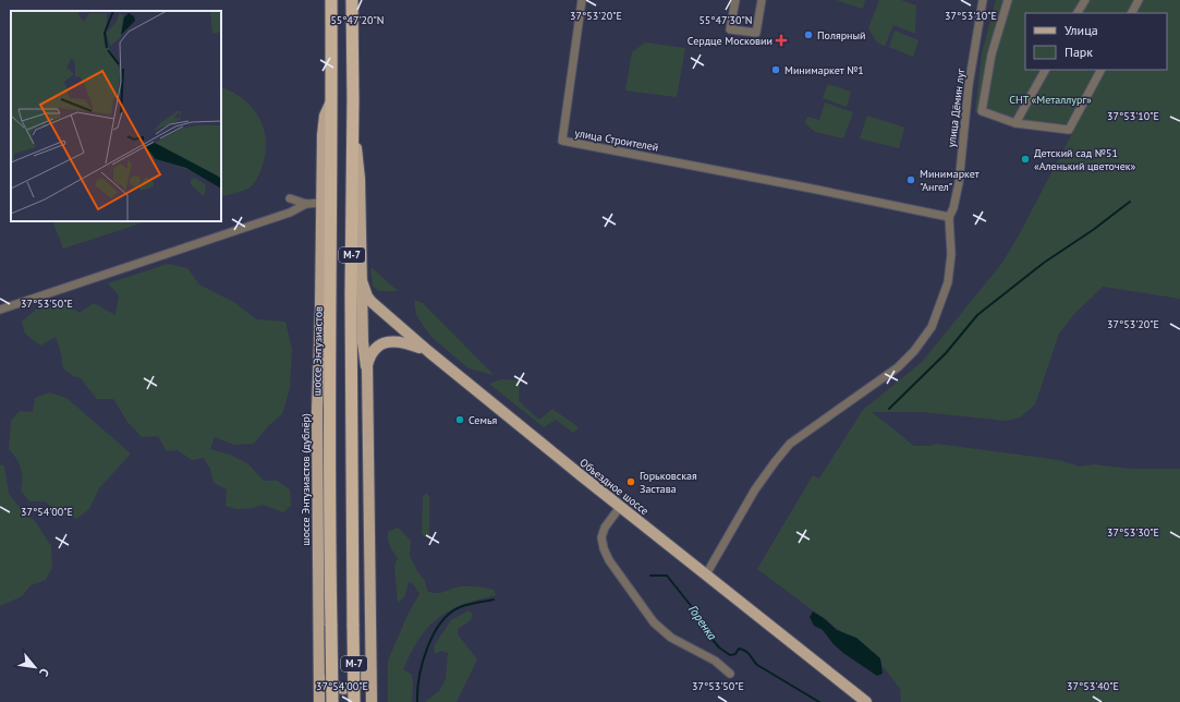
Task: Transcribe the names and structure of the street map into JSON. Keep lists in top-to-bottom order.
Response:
{
  "streets": {
    "highway": ["М-7", "шоссе Энтузиастов"],
    "main road": ["шоссе Энтузиастов (дублёр)", "Объездное шоссе"],
    "street": ["улица Дёмин луг", "улица Строителей"]
  },
  "crossings": [
    ["улица Дёмин луг", "улица Строителей"],
    ["шоссе Энтузиастов", "шоссе Энтузиастов (дублёр)"]
  ],
  "water": ["Горенка"],
  "parks": ["СНТ «Металлург»"],
  "places": {
    "other": [
      "Полярный",
      "Минимаркет №1",
      "Детский сад №51 «Аленький цветочек»",
      "Минимаркет \"Ангел\"",
      "Семья",
      "Горьковская Застава"
    ],
    "health": ["Сердце Московии"]
  },
  "legend": ["Улица", "Парк"],
  "north": "bottom right",
  "coordinates": [
    "37°53'20\"E",
    "37°53'10\"E",
    "55°47'20\"N",
    "55°47'30\"N",
    "37°53'50\"E",
    "37°54'00\"E",
    "37°53'30\"E",
    "37°53'40\"E"
  ]
}
